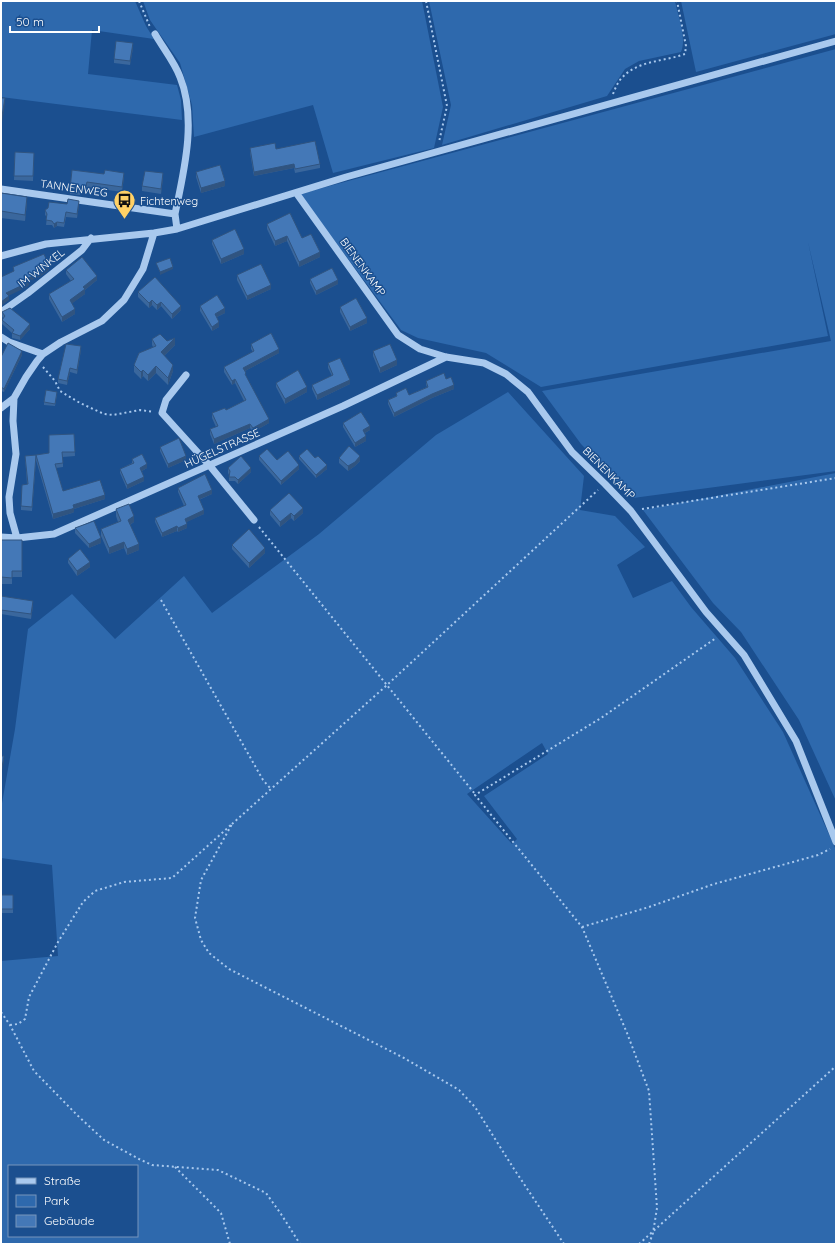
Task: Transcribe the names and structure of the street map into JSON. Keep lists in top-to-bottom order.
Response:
{
  "streets": {
    "street": [
      "TANNENWEG",
      "BIENENKAMP",
      "IM WINKEL",
      "HÜGELSTRASSE"
    ]
  },
  "crossings": [
    ["BIENENKAMP", "HÜGELSTRASSE"]
  ],
  "places": {
    "bus stop": ["Fichtenweg"]
  },
  "legend": ["Straße", "Park", "Gebäude"],
  "scale_bar": "50 m"
}
